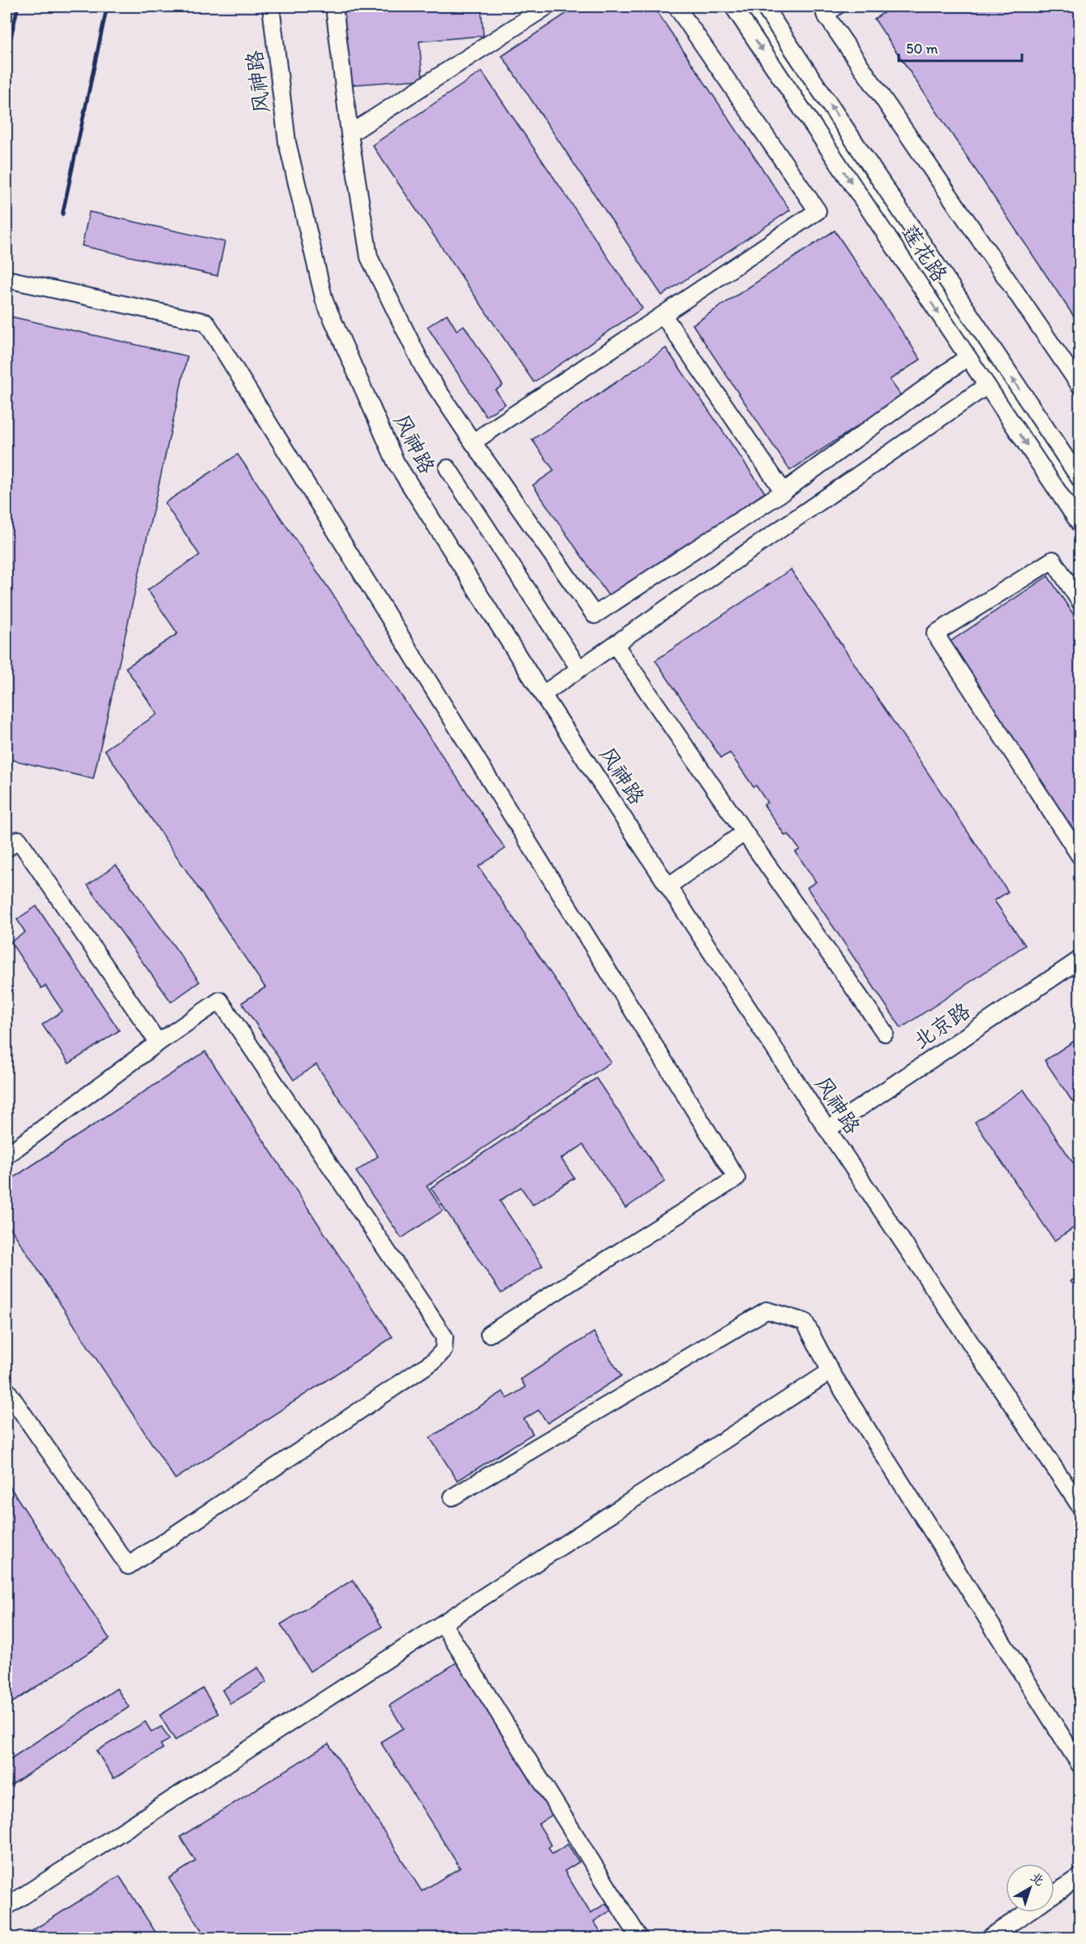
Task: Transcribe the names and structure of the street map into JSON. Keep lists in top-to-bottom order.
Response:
{
  "streets": {
    "street": ["风神路", "莲花路", "北京路"]
  },
  "crossings": [
    ["风神路", "北京路"]
  ],
  "scale_bar": "50 m",
  "north": "top right"
}
